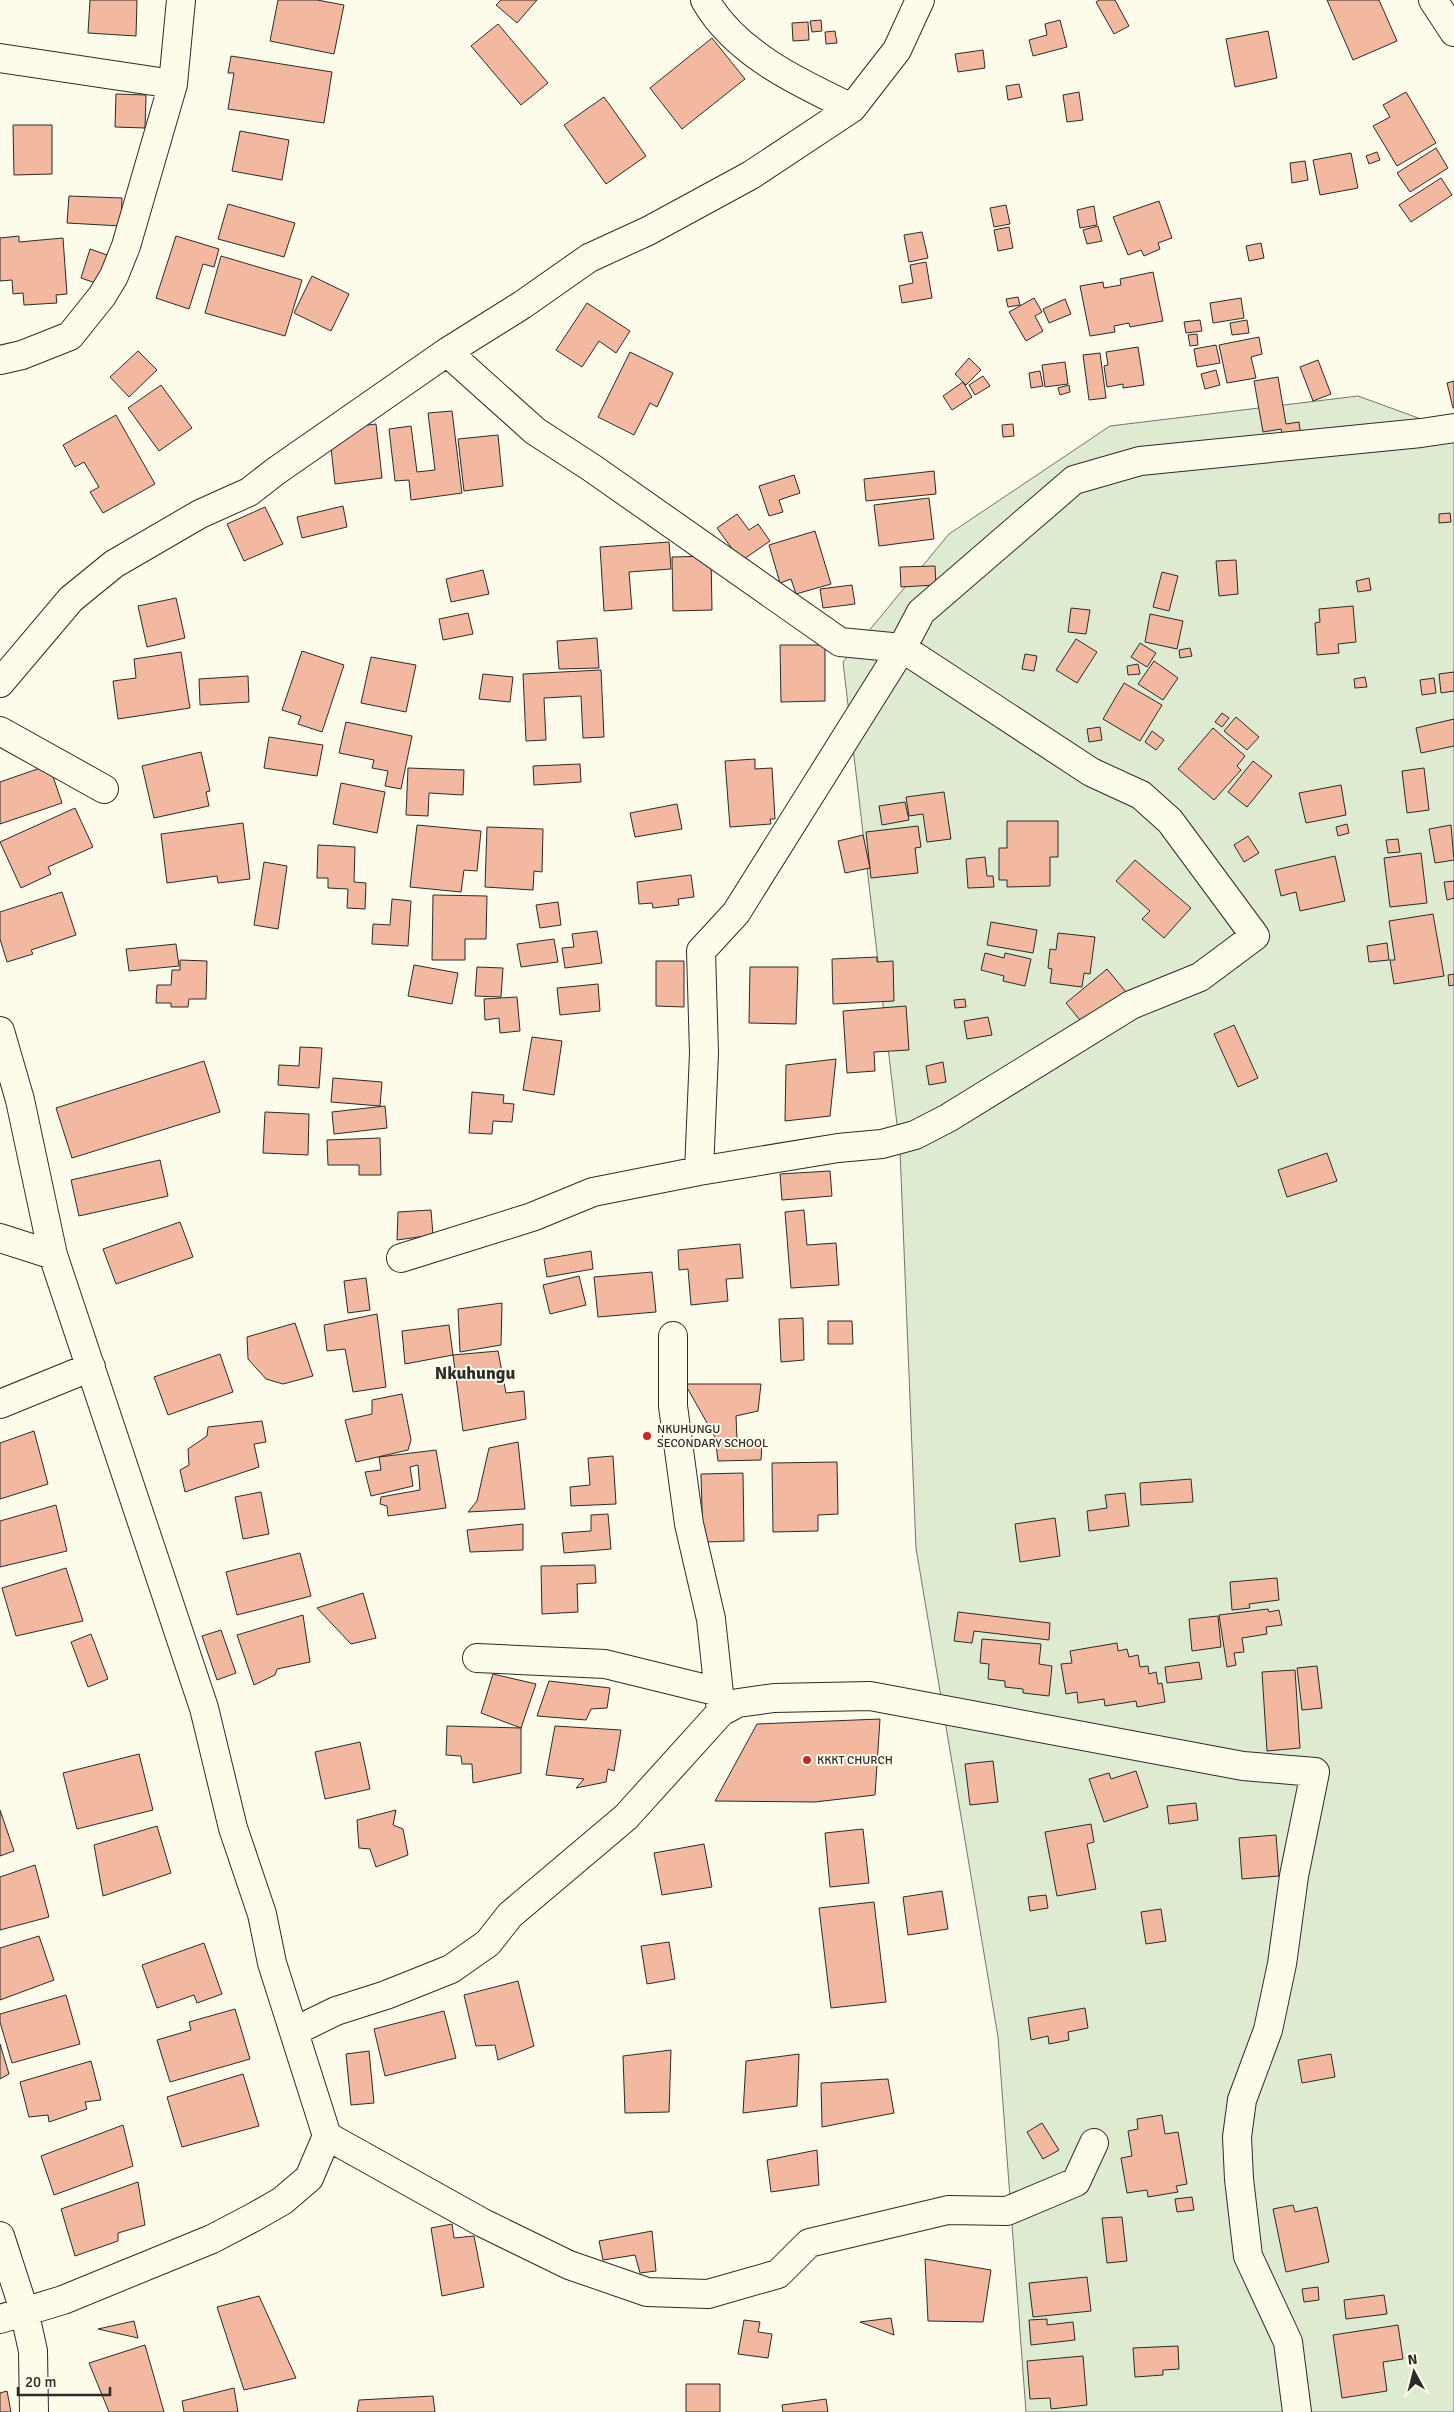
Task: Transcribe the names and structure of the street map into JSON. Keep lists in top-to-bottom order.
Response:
{
  "districts": ["Nkuhungu"],
  "places": ["NKUHUNGU SECONDARY SCHOOL", "KKKT CHURCH"],
  "scale_bar": "20 m",
  "north": "top"
}
